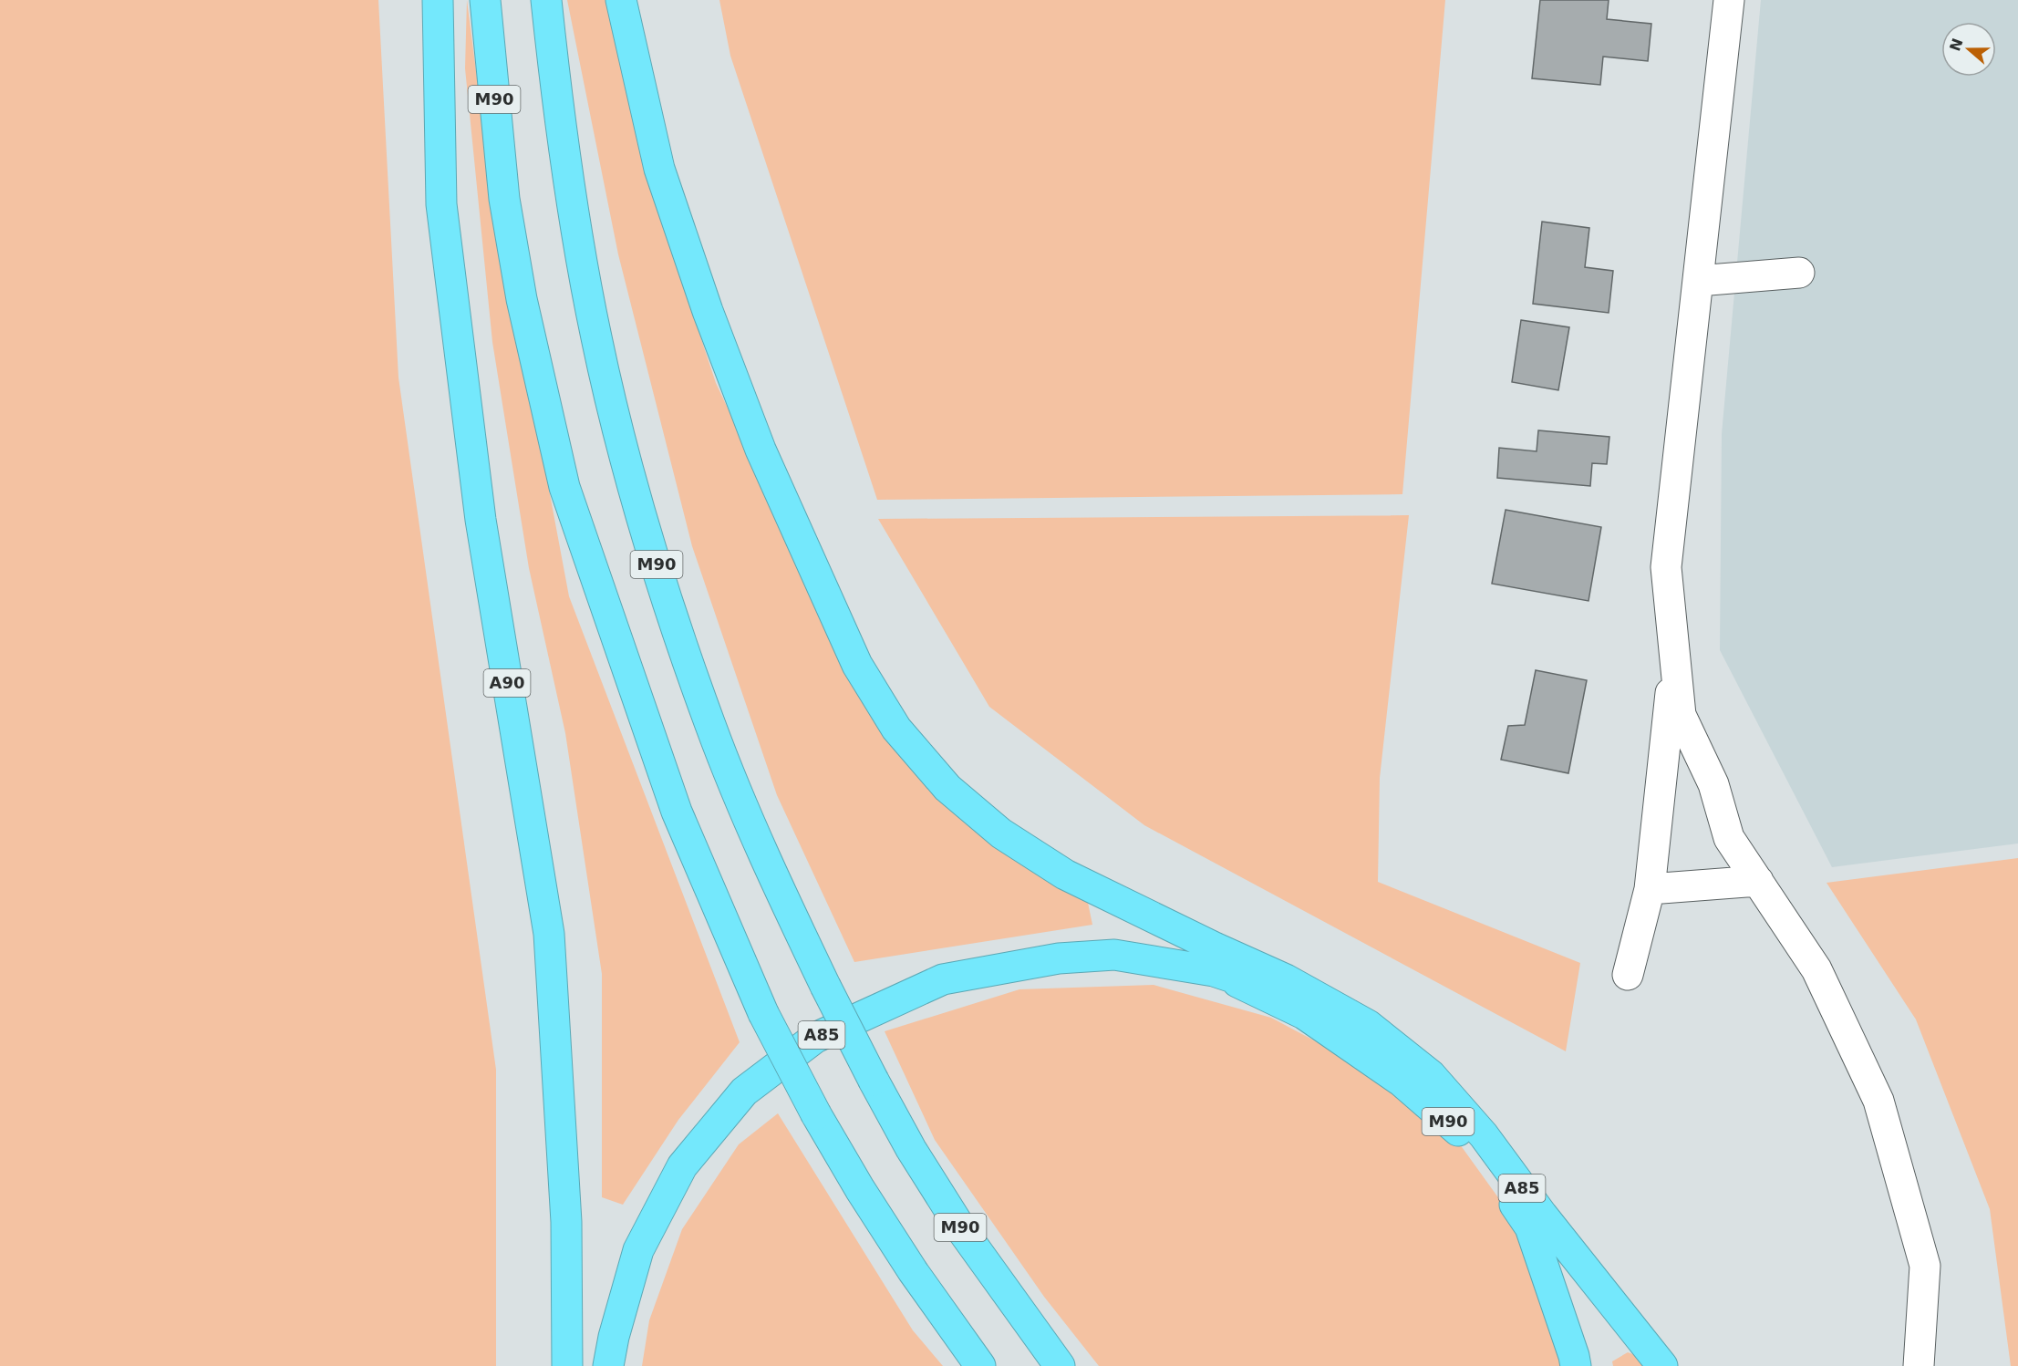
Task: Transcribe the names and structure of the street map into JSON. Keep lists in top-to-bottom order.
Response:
{
  "streets": {
    "highway": ["M90", "A90", "A85"]
  },
  "crossings": [
    ["M90", "A85"]
  ],
  "north": "left"
}
